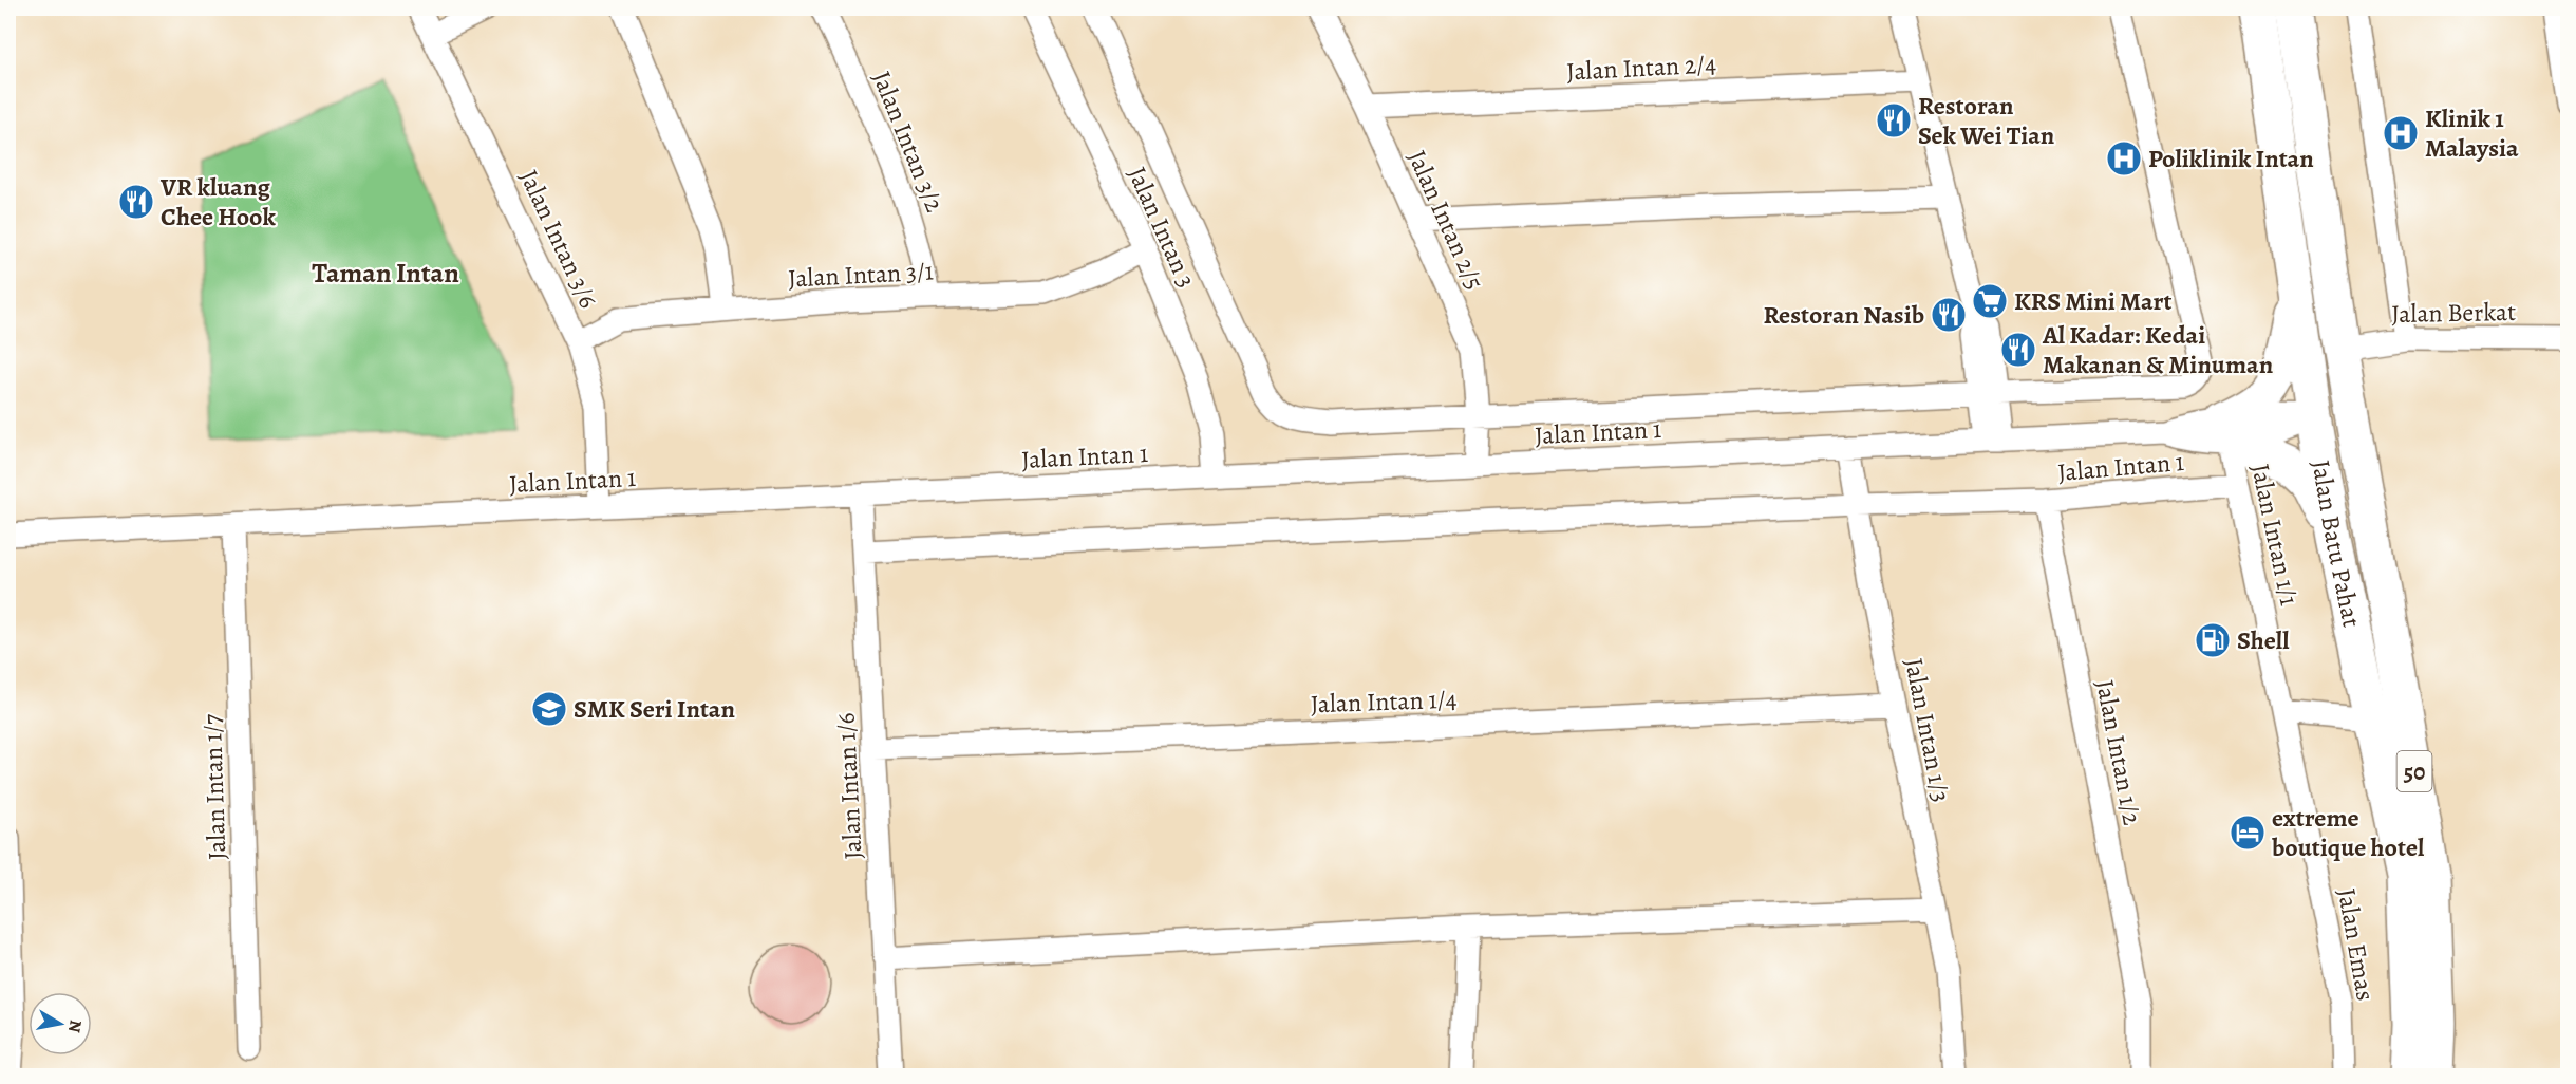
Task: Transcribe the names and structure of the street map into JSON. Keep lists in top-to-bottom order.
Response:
{
  "streets": {
    "highway": ["Jalan Batu Pahat", "50"],
    "street": [
      "Jalan Intan 2/4",
      "Jalan Intan 3/2",
      "Jalan Intan 2/5",
      "Jalan Intan 3",
      "Jalan Intan 3/6",
      "Jalan Intan 3/1",
      "Jalan Berkat",
      "Jalan Intan 1",
      "Jalan Intan 1/1",
      "Jalan Intan 1/4",
      "Jalan Intan 1/3",
      "Jalan Intan 1/2",
      "Jalan Intan 1/6",
      "Jalan Intan 1/7",
      "Jalan Emas"
    ]
  },
  "crossings": [
    ["Jalan Intan 2/4", "Jalan Intan 2/5"],
    ["Jalan Intan 3/2", "Jalan Intan 3/1"],
    ["Jalan Intan 2/5", "Jalan Intan 1"],
    ["Jalan Intan 3", "Jalan Intan 3/1"],
    ["Jalan Intan 3", "Jalan Intan 1"],
    ["Jalan Intan 3/6", "Jalan Intan 3/1"],
    ["Jalan Intan 3/6", "Jalan Intan 1"],
    ["Jalan Berkat", "Jalan Batu Pahat"],
    ["Jalan Intan 1", "Jalan Intan 1/1"],
    ["Jalan Intan 1", "Jalan Batu Pahat"],
    ["Jalan Intan 1", "Jalan Intan 1/3"],
    ["Jalan Intan 1", "Jalan Intan 1/2"],
    ["Jalan Intan 1", "Jalan Intan 1/6"],
    ["Jalan Intan 1", "Jalan Intan 1/7"],
    ["Jalan Intan 1/1", "Jalan Emas"],
    ["Jalan Intan 1/4", "Jalan Intan 1/3"],
    ["Jalan Intan 1/4", "Jalan Intan 1/6"]
  ],
  "districts": ["Taman Intan"],
  "places": {
    "restaurant": [
      "Restoran Sek Wei Tian",
      "VR kluang Chee Hook",
      "Restoran Nasib",
      "Al Kadar: Kedai Makanan & Minuman"
    ],
    "hospital": ["Klinik 1 Malaysia", "Poliklinik Intan"],
    "supermarket": ["KRS Mini Mart"],
    "fuel station": ["Shell"],
    "school or university": ["SMK Seri Intan"],
    "hotel": ["extreme boutique hotel"]
  },
  "north": "right"
}
